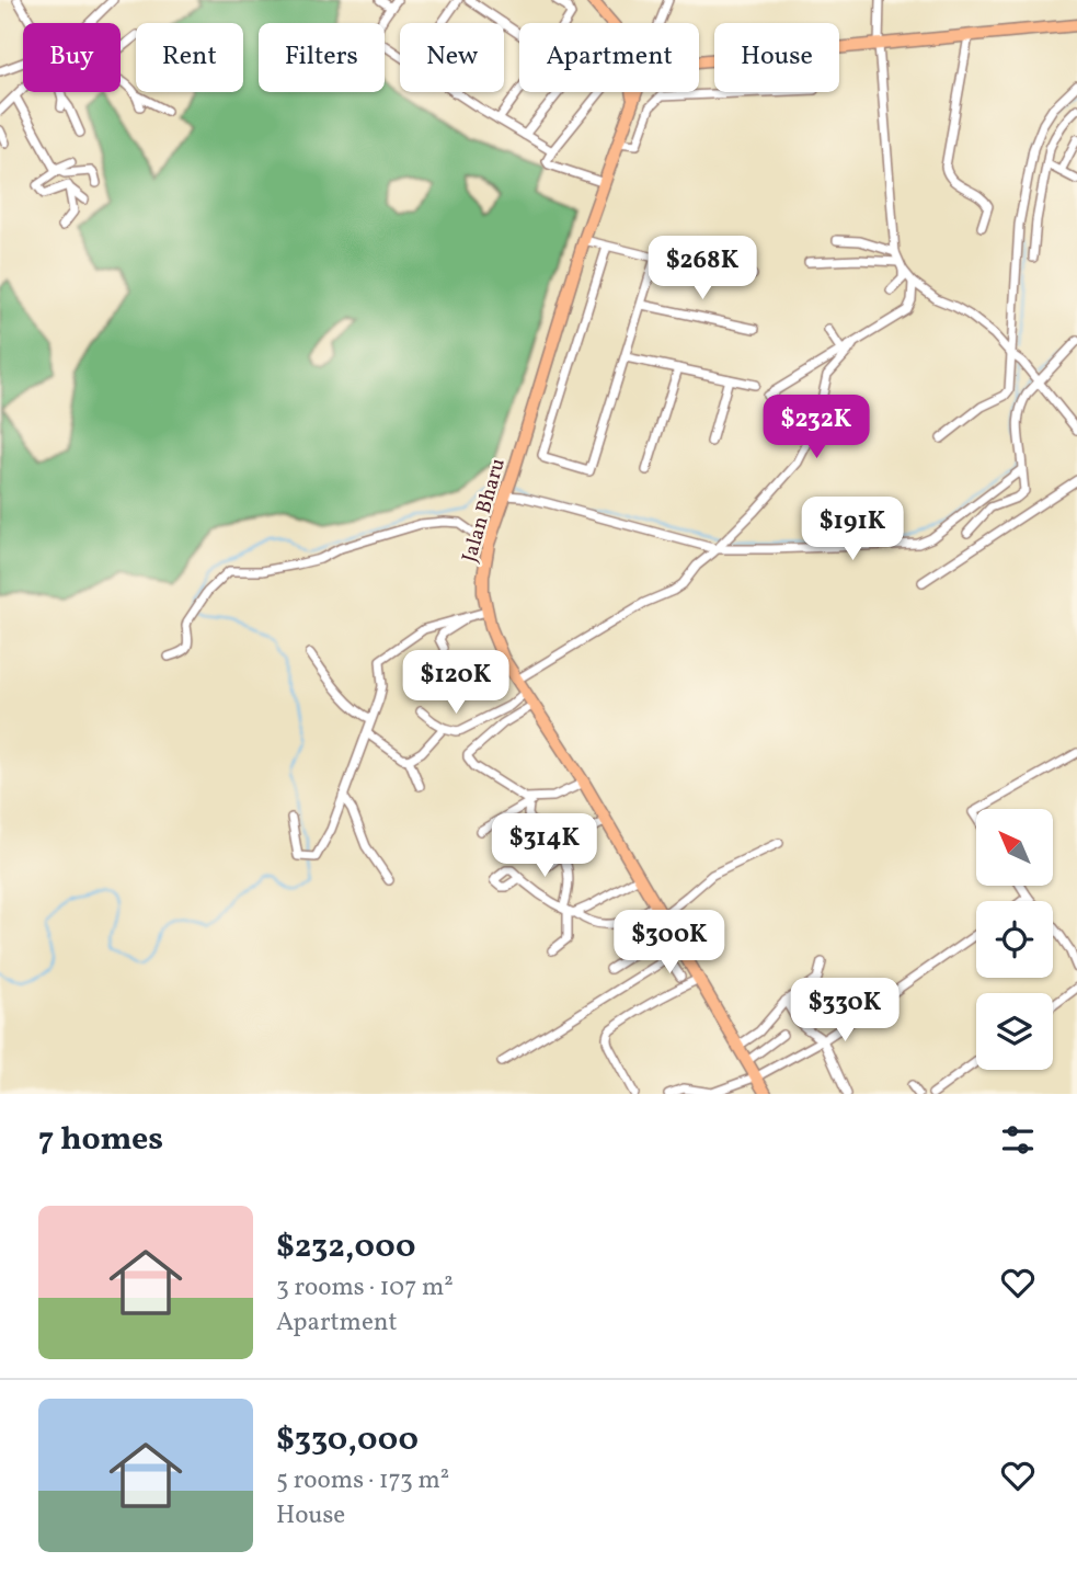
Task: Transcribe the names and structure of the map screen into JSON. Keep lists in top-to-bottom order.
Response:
{
  "streets": {
    "main road": ["Jalan Bharu"]
  },
  "north": "top left",
  "page": {
    "chip": [
      "Buy",
      "Rent",
      "Filters",
      "New",
      "Apartment",
      "House"
    ],
    "price": [
      "$268K",
      "$232K",
      "$191K",
      "$120K",
      "$314K",
      "$300K",
      "$330K"
    ],
    "heading": "7 homes",
    "list": [
      {
        "name": "$232,000",
        "note": "3 rooms · 107 m² · Apartment"
      },
      {
        "name": "$330,000",
        "note": "5 rooms · 173 m² · House"
      }
    ]
  }
}
